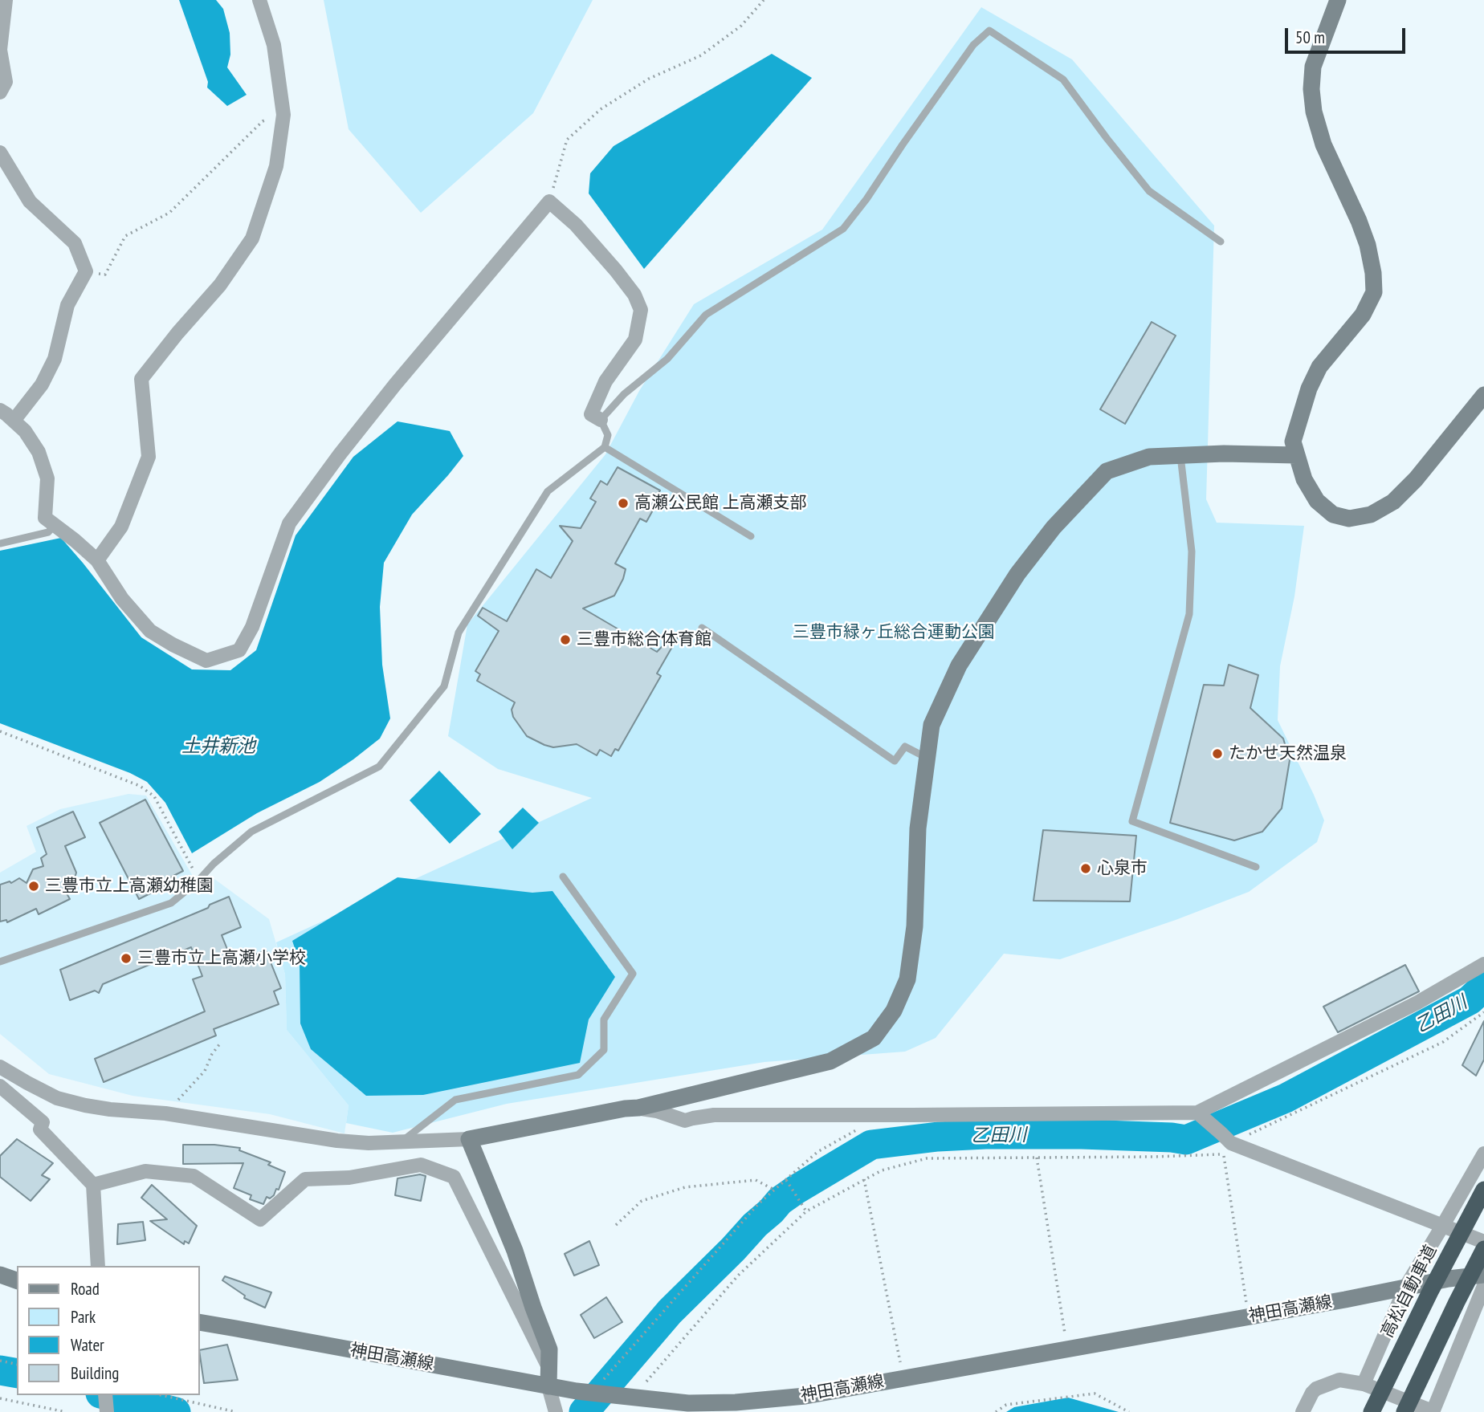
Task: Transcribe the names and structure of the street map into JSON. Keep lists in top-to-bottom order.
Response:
{
  "streets": {
    "highway": ["高松自動車道"],
    "street": ["神田高瀬線"]
  },
  "water": ["土井新池", "乙田川"],
  "parks": ["三豊市緑ヶ丘総合運動公園"],
  "places": [
    "高瀬公民館 上高瀬支部",
    "三豊市総合体育館",
    "たかせ天然温泉",
    "心泉市",
    "三豊市立上高瀬幼稚園",
    "三豊市立上高瀬小学校"
  ],
  "legend": [
    "Road",
    "Park",
    "Water",
    "Building"
  ],
  "scale_bar": "50 m"
}
